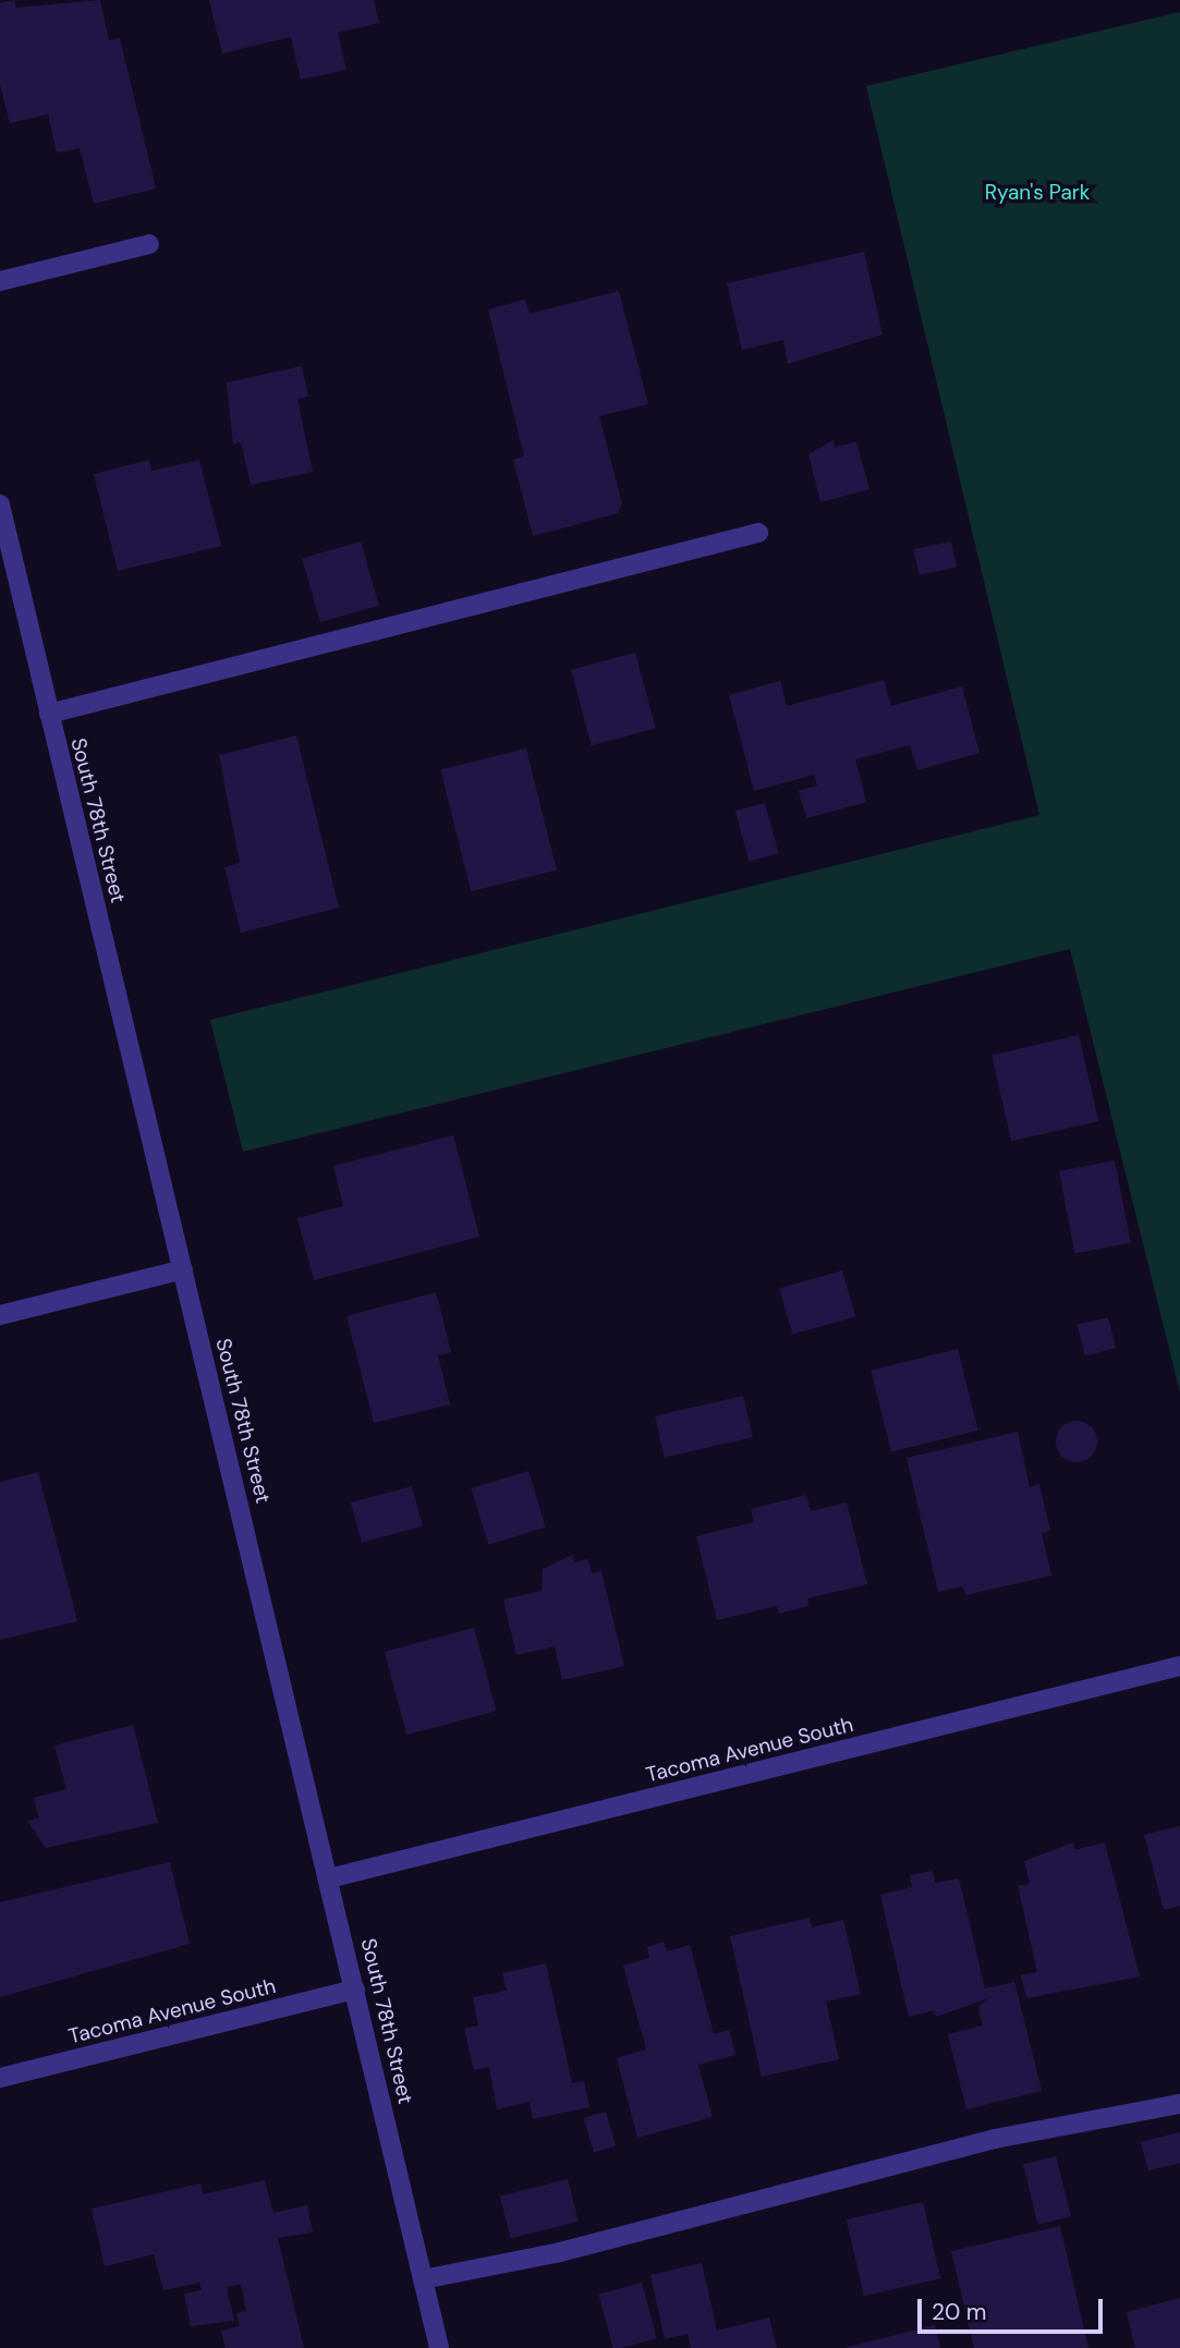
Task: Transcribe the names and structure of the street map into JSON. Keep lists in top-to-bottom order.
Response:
{
  "streets": {
    "street": ["South 78th Street", "Tacoma Avenue South"]
  },
  "crossings": [
    ["South 78th Street", "Tacoma Avenue South"]
  ],
  "parks": ["Ryan's Park"],
  "scale_bar": "20 m"
}
